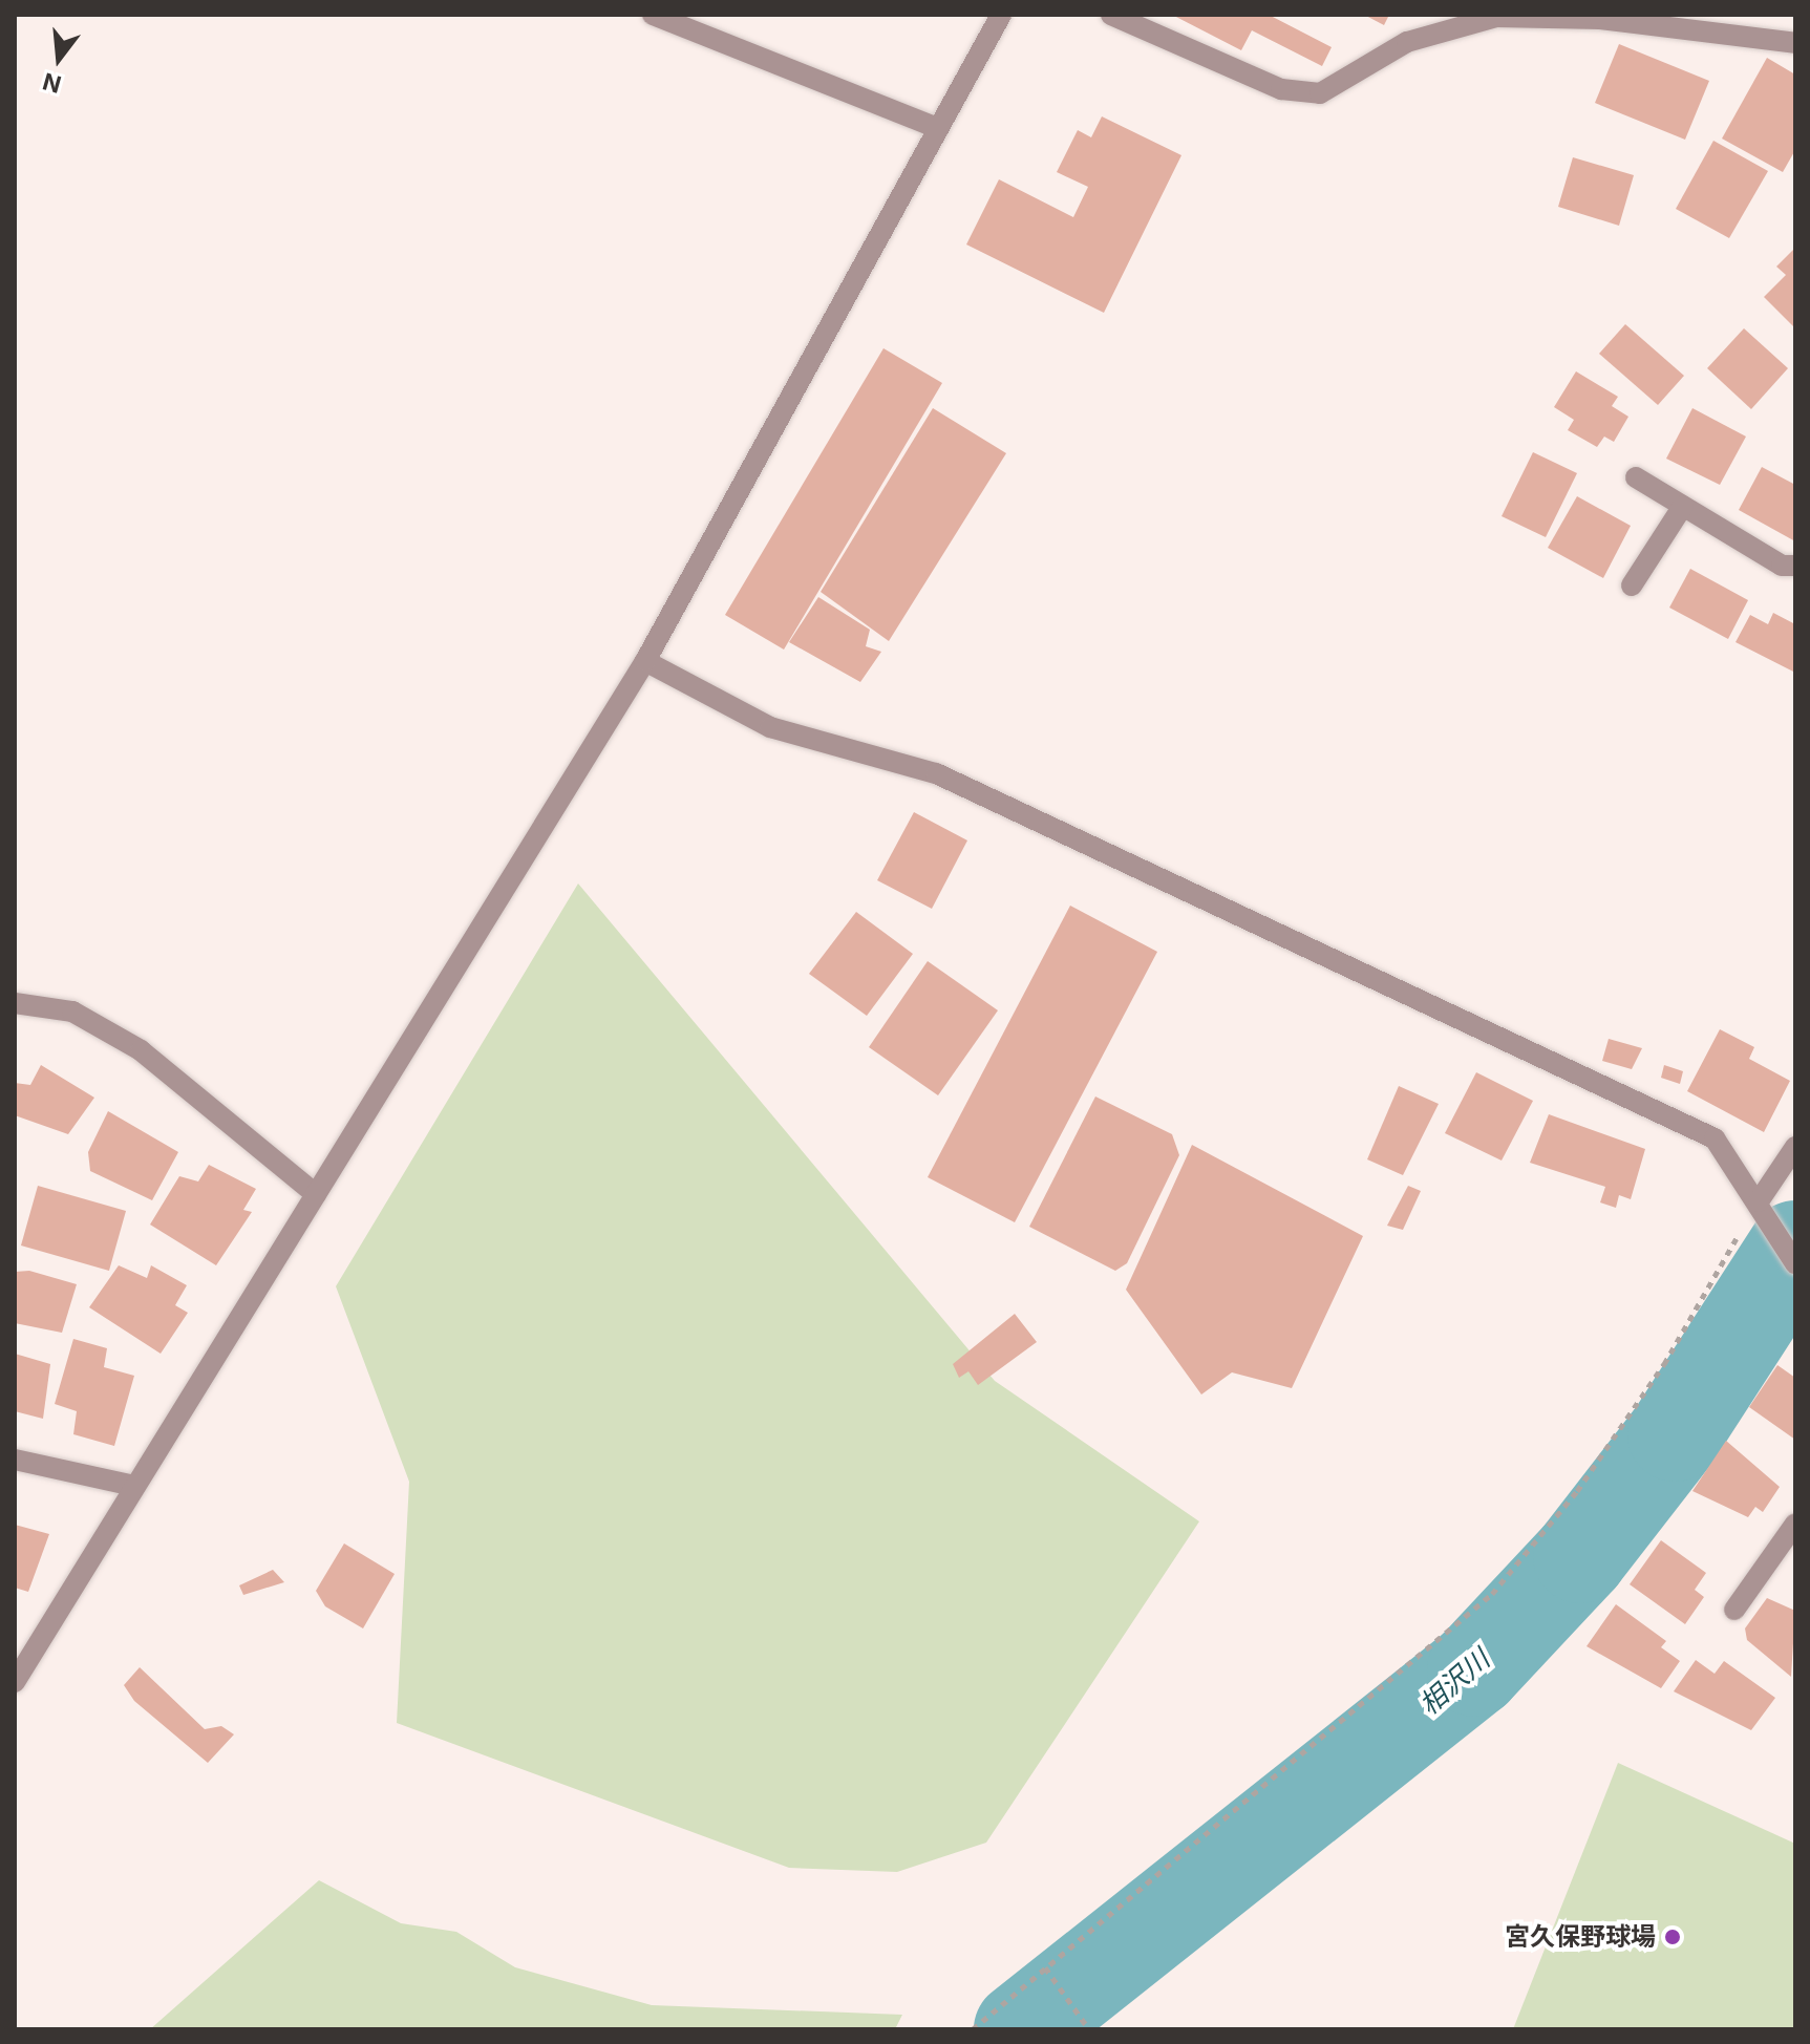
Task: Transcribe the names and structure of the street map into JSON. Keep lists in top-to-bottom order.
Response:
{
  "water": ["相沢川"],
  "places": ["宮久保野球場"],
  "north": "bottom"
}
